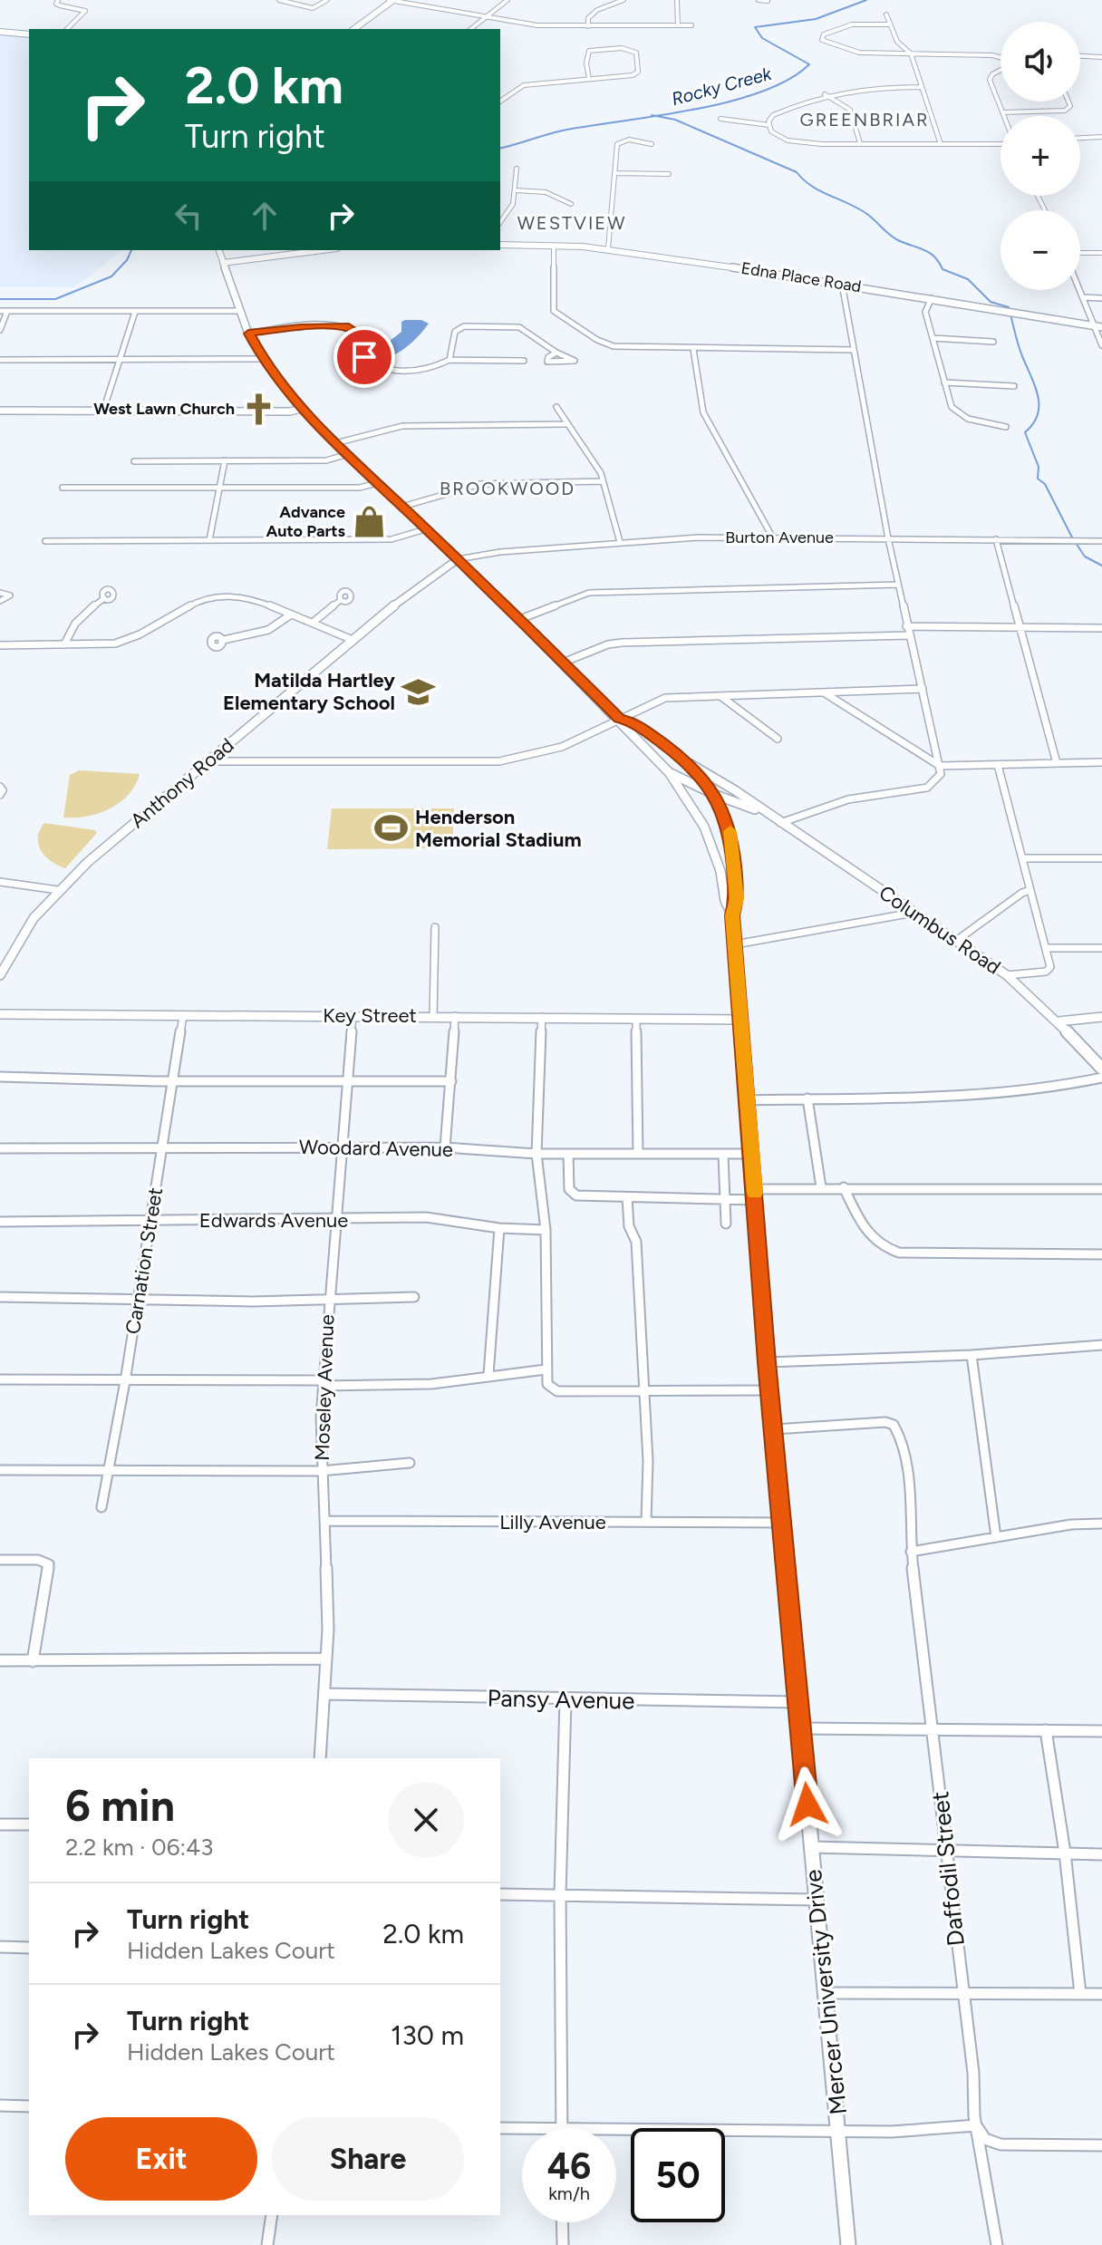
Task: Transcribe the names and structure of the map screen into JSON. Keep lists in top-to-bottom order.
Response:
{
  "streets": {
    "street": [
      "Edna Place Road",
      "Burton Avenue",
      "Anthony Road",
      "Columbus Road",
      "Key Street",
      "Woodard Avenue",
      "Edwards Avenue",
      "Carnation Street",
      "Moseley Avenue",
      "Lilly Avenue",
      "Pansy Avenue",
      "Daffodil Street",
      "Mercer University Drive"
    ]
  },
  "crossings": [
    ["Burton Avenue", "Anthony Road"],
    ["Burton Avenue", "Mercer University Drive"],
    ["Anthony Road", "Mercer University Drive"],
    ["Columbus Road", "Mercer University Drive"],
    ["Key Street", "Carnation Street"],
    ["Key Street", "Moseley Avenue"],
    ["Key Street", "Mercer University Drive"],
    ["Woodard Avenue", "Carnation Street"],
    ["Woodard Avenue", "Moseley Avenue"],
    ["Woodard Avenue", "Mercer University Drive"],
    ["Edwards Avenue", "Carnation Street"],
    ["Edwards Avenue", "Moseley Avenue"],
    ["Moseley Avenue", "Lilly Avenue"],
    ["Moseley Avenue", "Pansy Avenue"],
    ["Lilly Avenue", "Mercer University Drive"],
    ["Pansy Avenue", "Mercer University Drive"],
    ["Daffodil Street", "Mercer University Drive"]
  ],
  "districts": ["GREENBRIAR", "WESTVIEW", "BROOKWOOD"],
  "water": ["Rocky Creek"],
  "places": {
    "church": ["West Lawn Church"],
    "shop": ["Advance Auto Parts"],
    "school or university": ["Matilda Hartley Elementary School"],
    "sports": ["Henderson Memorial Stadium"]
  },
  "page": {
    "map_buttons": ["+", "−"],
    "turn": ["2.0 km", "Turn right"],
    "heading": ["6 min", "2.2 km · 06:43"],
    "list": [
      {
        "name": "Turn right",
        "note": "Hidden Lakes Court",
        "value": "2.0 km"
      },
      {
        "name": "Turn right",
        "note": "Hidden Lakes Court",
        "value": "130 m"
      }
    ],
    "buttons": ["Exit", "Share"],
    "speed": "46 km/h",
    "limit": "50"
  }
}
